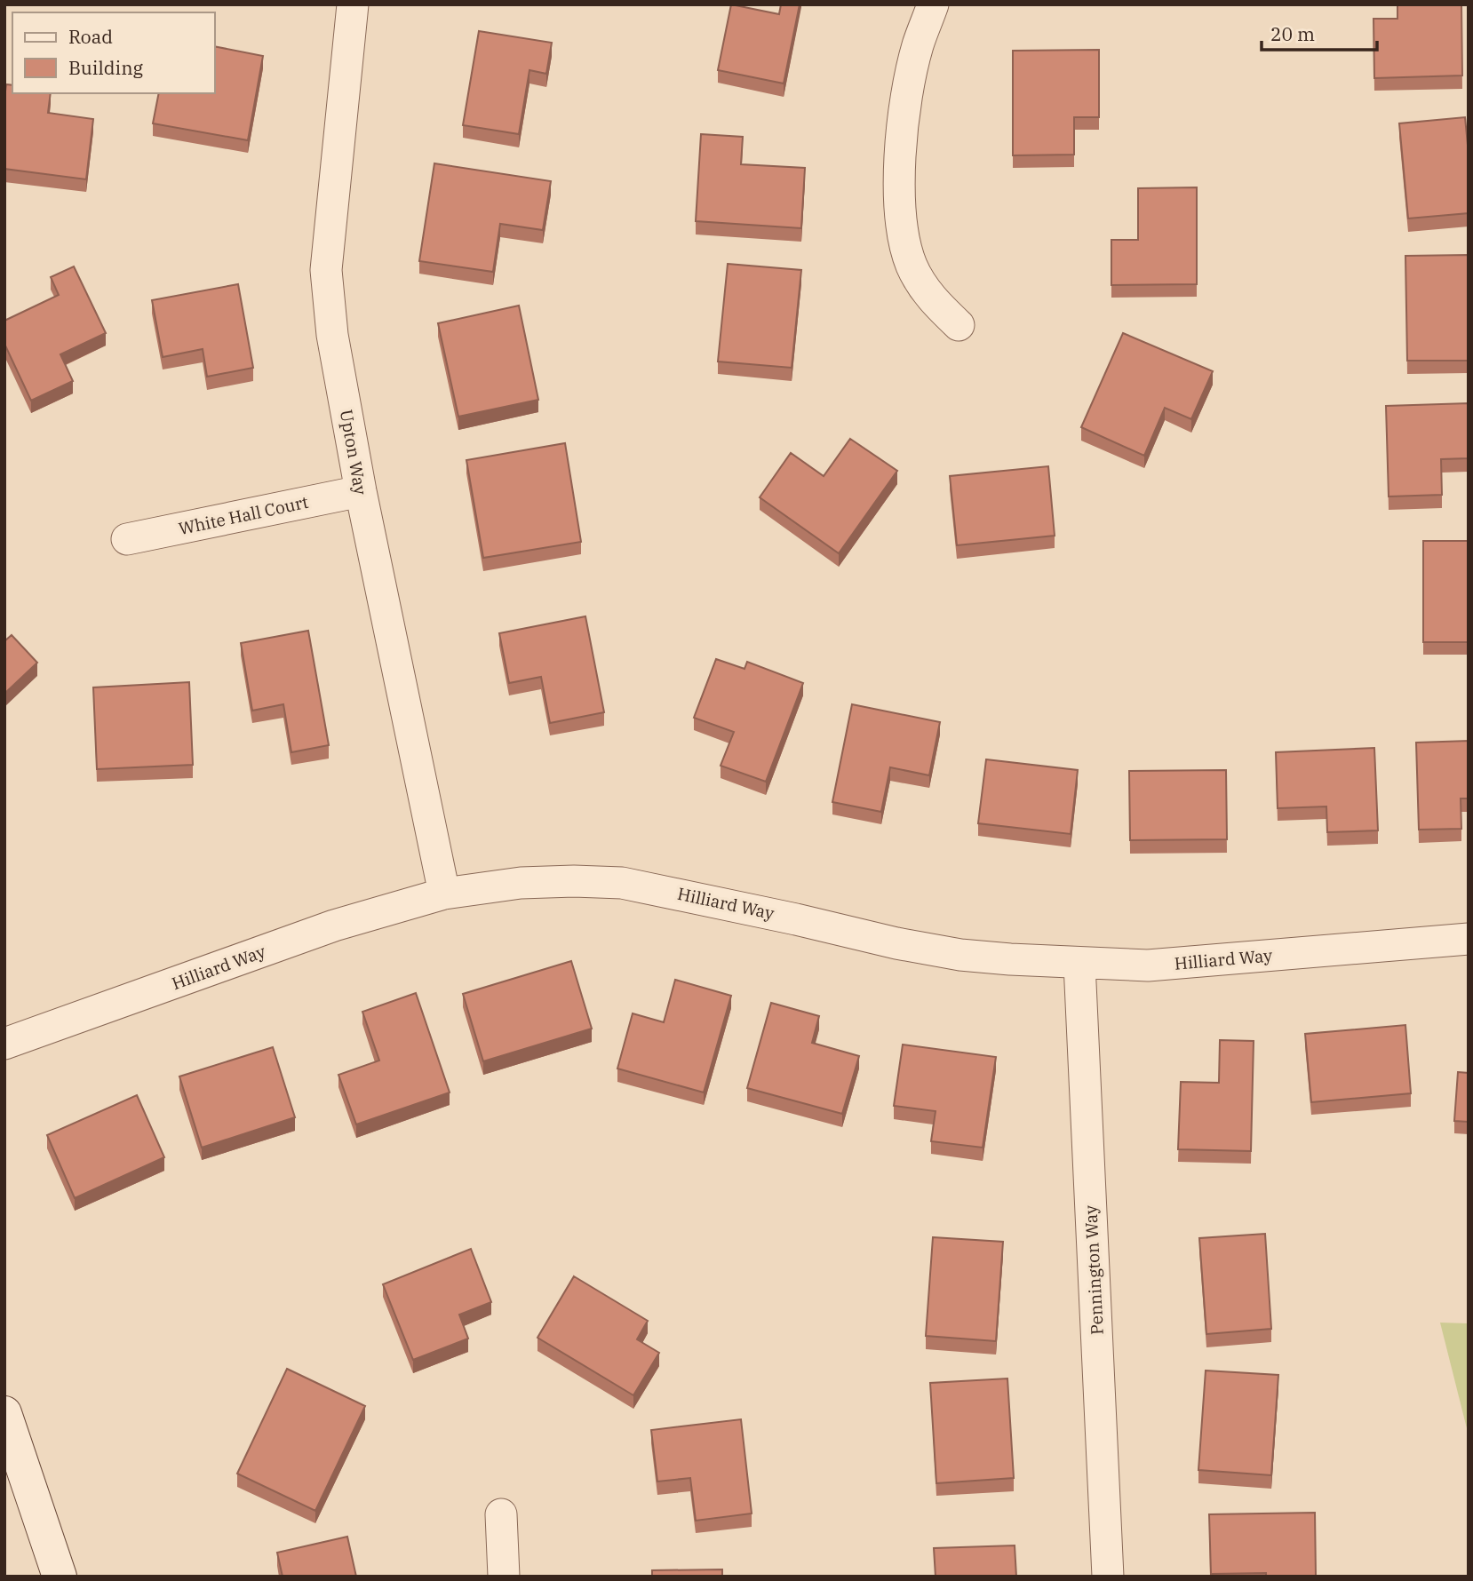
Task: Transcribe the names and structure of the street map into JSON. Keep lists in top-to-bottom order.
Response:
{
  "streets": {
    "street": [
      "Upton Way",
      "White Hall Court",
      "Hilliard Way",
      "Pennington Way"
    ]
  },
  "crossings": [
    ["Upton Way", "White Hall Court"],
    ["Upton Way", "Hilliard Way"],
    ["Hilliard Way", "Pennington Way"]
  ],
  "legend": ["Road", "Building"],
  "scale_bar": "20 m"
}
